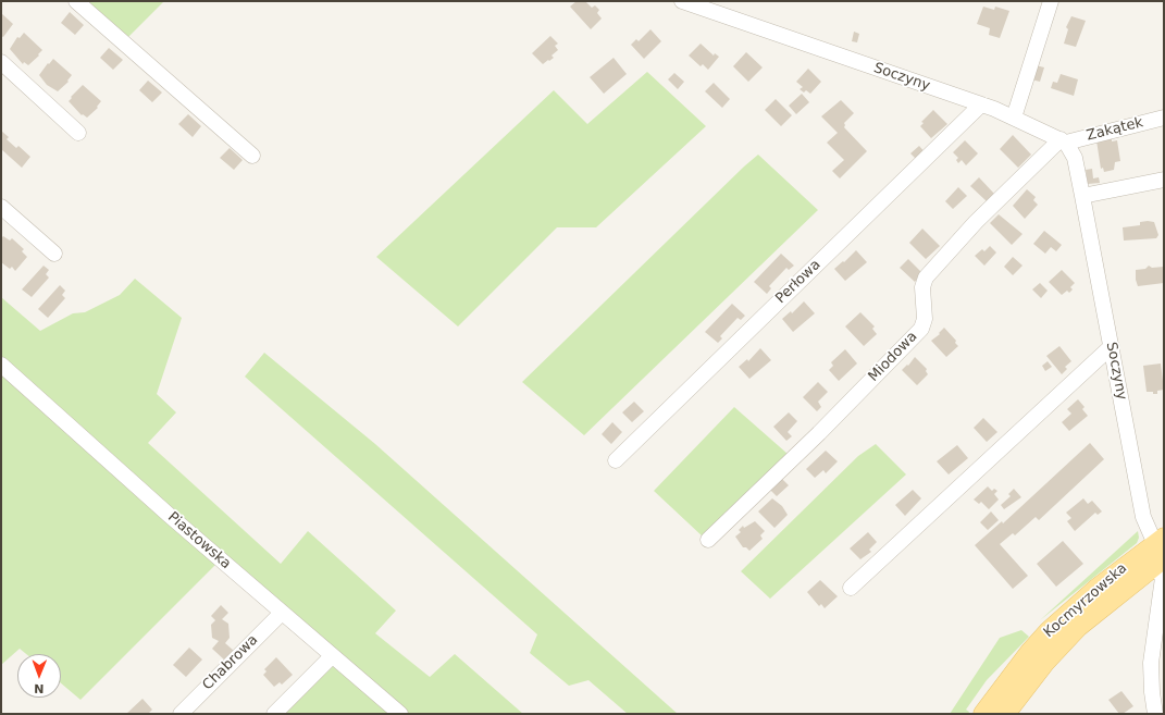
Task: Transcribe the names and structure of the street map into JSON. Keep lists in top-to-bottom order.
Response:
{
  "streets": {
    "main road": ["Kocmyrzowska"],
    "street": [
      "Soczyny",
      "Zakątek",
      "Perłowa",
      "Miodowa",
      "Piastowska",
      "Chabrowa"
    ]
  },
  "crossings": [
    ["Soczyny", "Zakątek"],
    ["Soczyny", "Perłowa"],
    ["Soczyny", "Miodowa"],
    ["Soczyny", "Kocmyrzowska"],
    ["Zakątek", "Miodowa"],
    ["Piastowska", "Chabrowa"]
  ],
  "north": "bottom"
}
